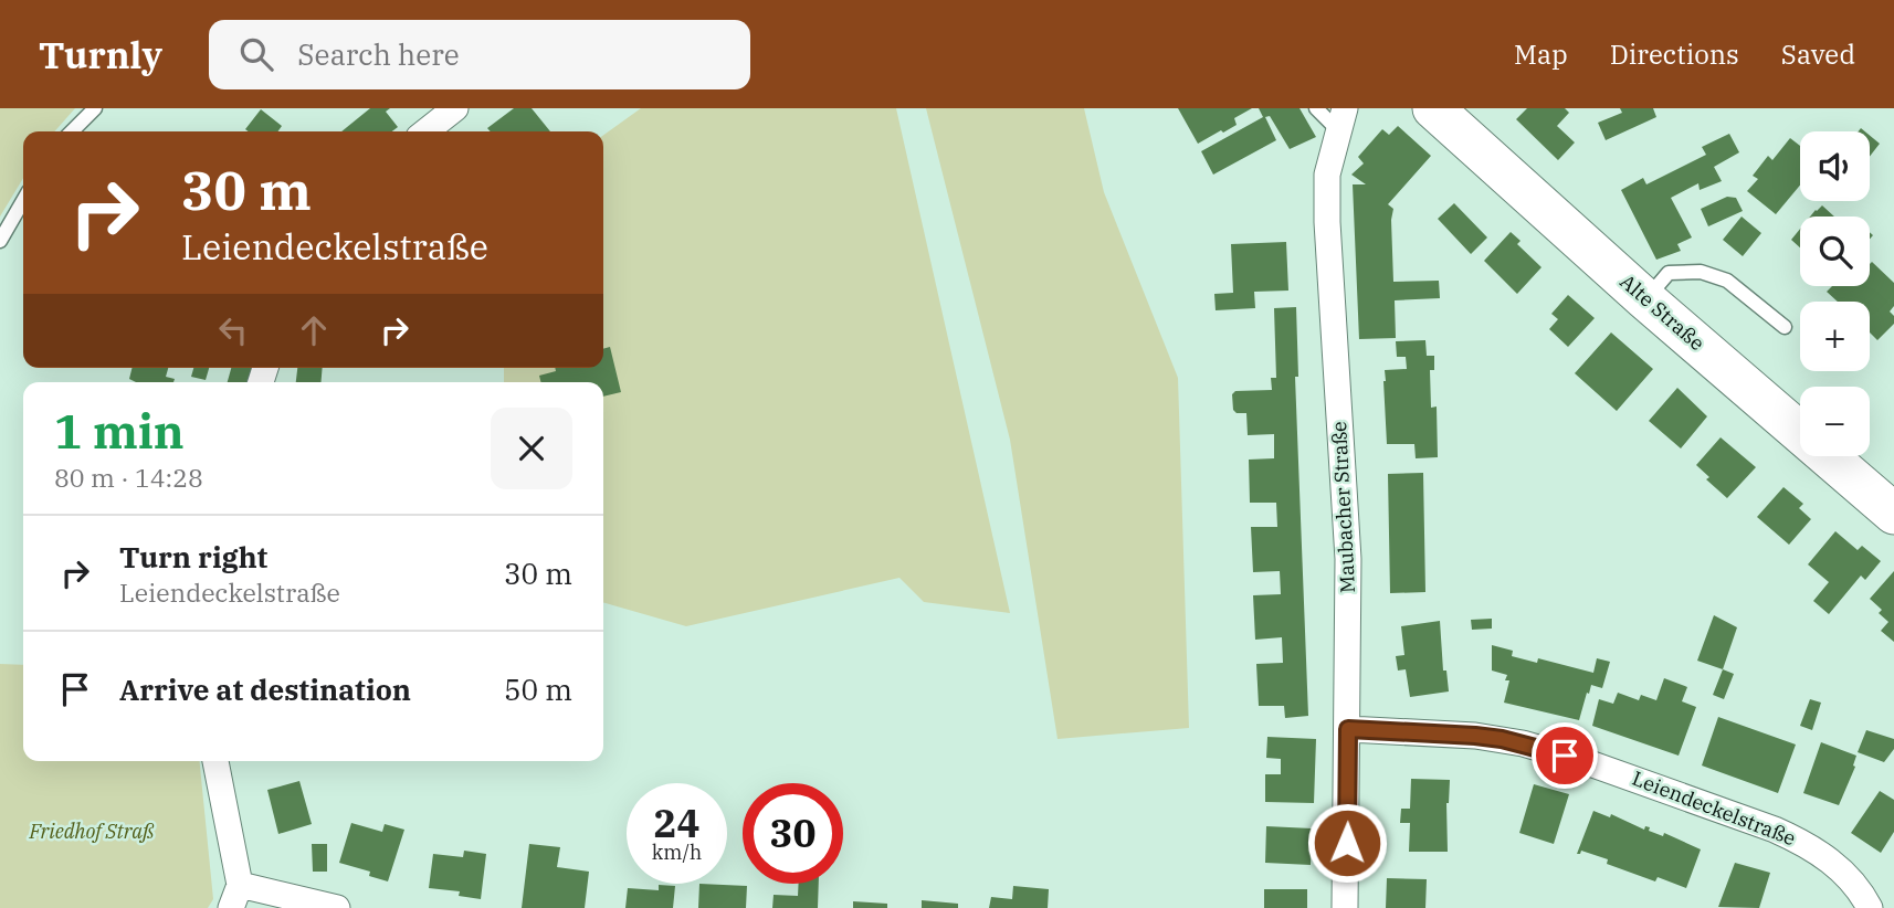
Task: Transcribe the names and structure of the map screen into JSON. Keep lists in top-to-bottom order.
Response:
{
  "streets": {
    "main road": ["Alte Straße"],
    "street": ["Maubacher Straße", "Leiendeckelstraße"]
  },
  "crossings": [
    ["Maubacher Straße", "Leiendeckelstraße"]
  ],
  "parks": ["Friedhof Straß"],
  "page": {
    "header": "Turnly",
    "search": "Search here",
    "nav": ["Map", "Directions", "Saved"],
    "map_buttons": ["+", "−"],
    "turn": ["30 m", "Leiendeckelstraße"],
    "heading": ["1 min", "80 m · 14:28"],
    "list": [
      {
        "name": "Turn right",
        "note": "Leiendeckelstraße",
        "value": "30 m"
      },
      {
        "name": "Arrive at destination",
        "value": "50 m"
      }
    ],
    "speed": "24 km/h",
    "limit": "30"
  }
}
